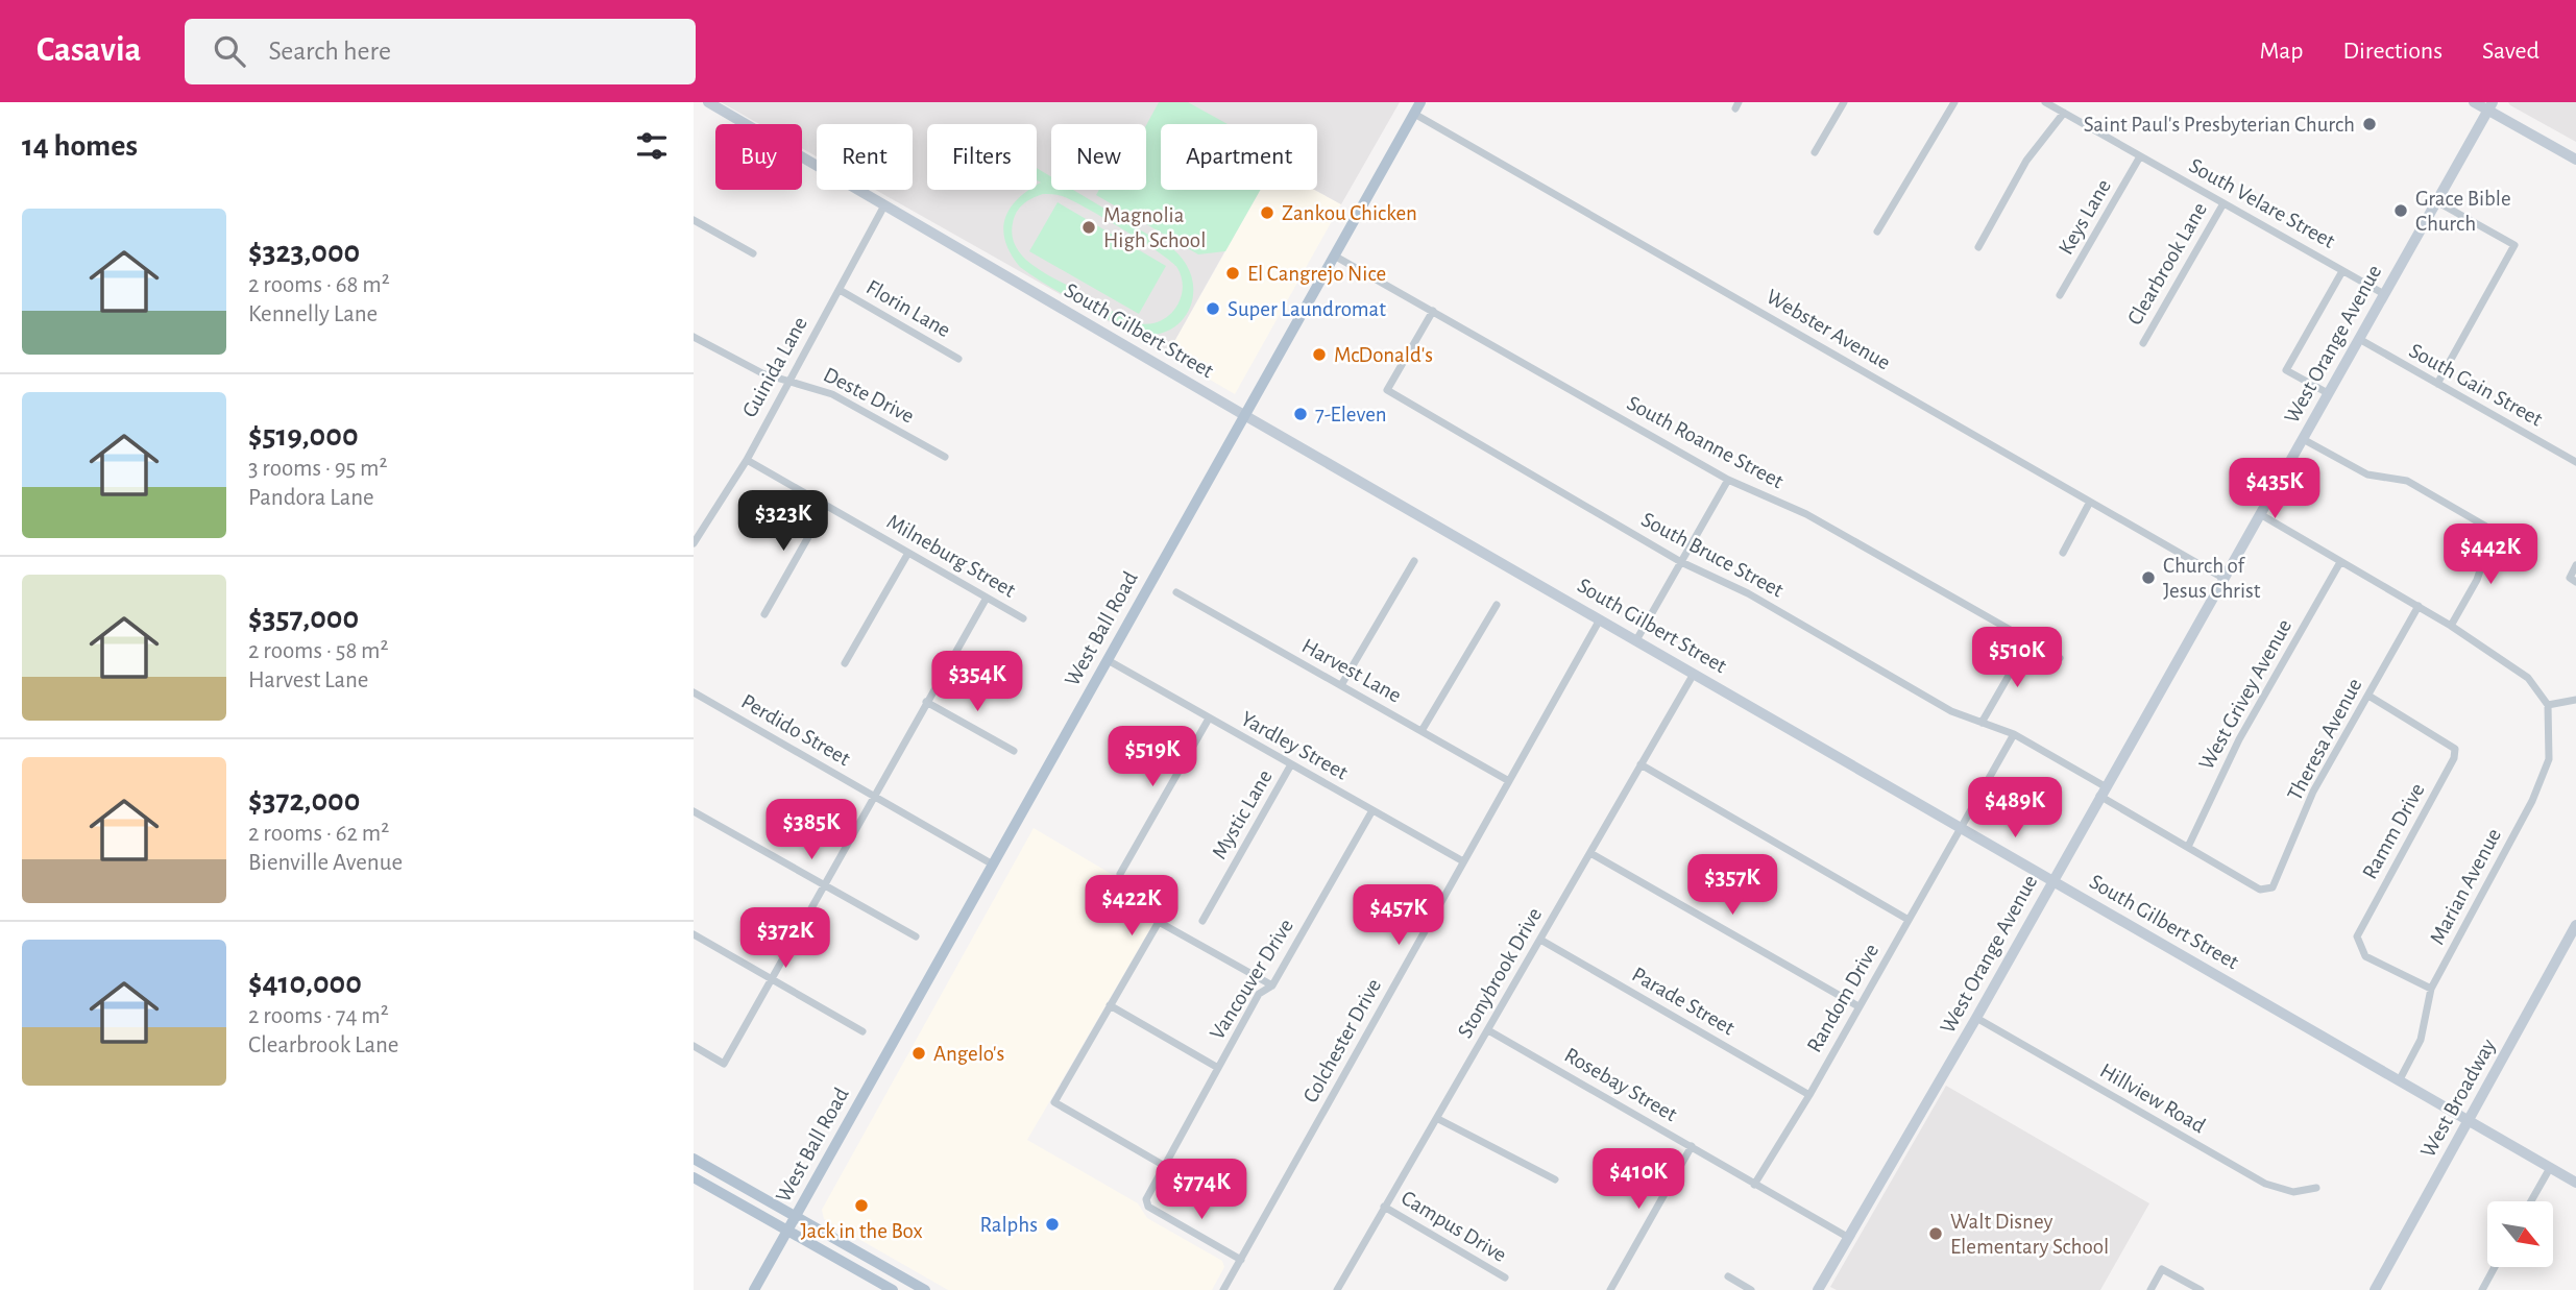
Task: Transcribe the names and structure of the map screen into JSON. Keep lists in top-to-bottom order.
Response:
{
  "streets": {
    "main road": ["West Ball Road"],
    "street": [
      "South Velare Street",
      "Keys Lane",
      "Clearbrook Lane",
      "Florin Lane",
      "Webster Avenue",
      "South Gilbert Street",
      "West Orange Avenue",
      "Guinida Lane",
      "South Gain Street",
      "Deste Drive",
      "South Roanne Street",
      "South Bruce Street",
      "Milneburg Street",
      "Harvest Lane",
      "West Grivey Avenue",
      "Perdido Street",
      "Theresa Avenue",
      "Yardley Street",
      "Mystic Lane",
      "Ramm Drive",
      "Marian Avenue",
      "Stonybrook Drive",
      "Vancouver Drive",
      "Random Drive",
      "Parade Street",
      "Colchester Drive",
      "Rosebay Street",
      "Hillview Road",
      "West Broadway",
      "Campus Drive"
    ]
  },
  "crossings": [
    ["South Velare Street", "Keys Lane"],
    ["South Velare Street", "Clearbrook Lane"],
    ["South Velare Street", "West Orange Avenue"],
    ["Florin Lane", "Guinida Lane"],
    ["Webster Avenue", "West Orange Avenue"],
    ["Webster Avenue", "West Ball Road"],
    ["South Gilbert Street", "West Orange Avenue"],
    ["South Gilbert Street", "Guinida Lane"],
    ["South Gilbert Street", "West Ball Road"],
    ["South Gilbert Street", "Marian Avenue"],
    ["South Gilbert Street", "Stonybrook Drive"],
    ["South Gilbert Street", "Random Drive"],
    ["South Gilbert Street", "Colchester Drive"],
    ["South Gilbert Street", "West Broadway"],
    ["West Orange Avenue", "South Gain Street"],
    ["West Orange Avenue", "South Bruce Street"],
    ["West Orange Avenue", "Rosebay Street"],
    ["West Orange Avenue", "Hillview Road"],
    ["Guinida Lane", "Deste Drive"],
    ["Guinida Lane", "Milneburg Street"],
    ["South Roanne Street", "South Bruce Street"],
    ["South Roanne Street", "West Ball Road"],
    ["South Bruce Street", "West Grivey Avenue"],
    ["South Bruce Street", "Theresa Avenue"],
    ["South Bruce Street", "Random Drive"],
    ["West Ball Road", "Perdido Street"],
    ["West Ball Road", "Yardley Street"],
    ["Harvest Lane", "Colchester Drive"],
    ["Theresa Avenue", "Ramm Drive"],
    ["Yardley Street", "Mystic Lane"],
    ["Yardley Street", "Vancouver Drive"],
    ["Yardley Street", "Colchester Drive"],
    ["Ramm Drive", "Marian Avenue"],
    ["Stonybrook Drive", "Parade Street"],
    ["Stonybrook Drive", "Rosebay Street"],
    ["Stonybrook Drive", "Campus Drive"],
    ["Vancouver Drive", "Colchester Drive"],
    ["Random Drive", "Parade Street"],
    ["Random Drive", "Rosebay Street"]
  ],
  "places": [
    "Saint Paul's Presbyterian Church",
    "Grace Bible Church",
    "Zankou Chicken",
    "Magnolia High School",
    "El Cangrejo Nice",
    "Super Laundromat",
    "McDonald's",
    "7-Eleven",
    "Church of Jesus Christ",
    "Angelo's",
    "Jack in the Box",
    "Ralphs",
    "Walt Disney Elementary School"
  ],
  "north": "bottom right",
  "page": {
    "header": "Casavia",
    "search": "Search here",
    "nav": ["Map", "Directions", "Saved"],
    "heading": "14 homes",
    "chip": [
      "Buy",
      "Rent",
      "Filters",
      "New",
      "Apartment"
    ],
    "list": [
      {
        "name": "$323,000",
        "note": "2 rooms · 68 m² · Kennelly Lane"
      },
      {
        "name": "$519,000",
        "note": "3 rooms · 95 m² · Pandora Lane"
      },
      {
        "name": "$357,000",
        "note": "2 rooms · 58 m² · Harvest Lane"
      },
      {
        "name": "$372,000",
        "note": "2 rooms · 62 m² · Bienville Avenue"
      },
      {
        "name": "$410,000",
        "note": "2 rooms · 74 m² · Clearbrook Lane"
      }
    ],
    "price": [
      "$435K",
      "$323K",
      "$442K",
      "$510K",
      "$354K",
      "$519K",
      "$489K",
      "$385K",
      "$357K",
      "$422K",
      "$457K",
      "$372K",
      "$410K",
      "$774K"
    ]
  }
}
